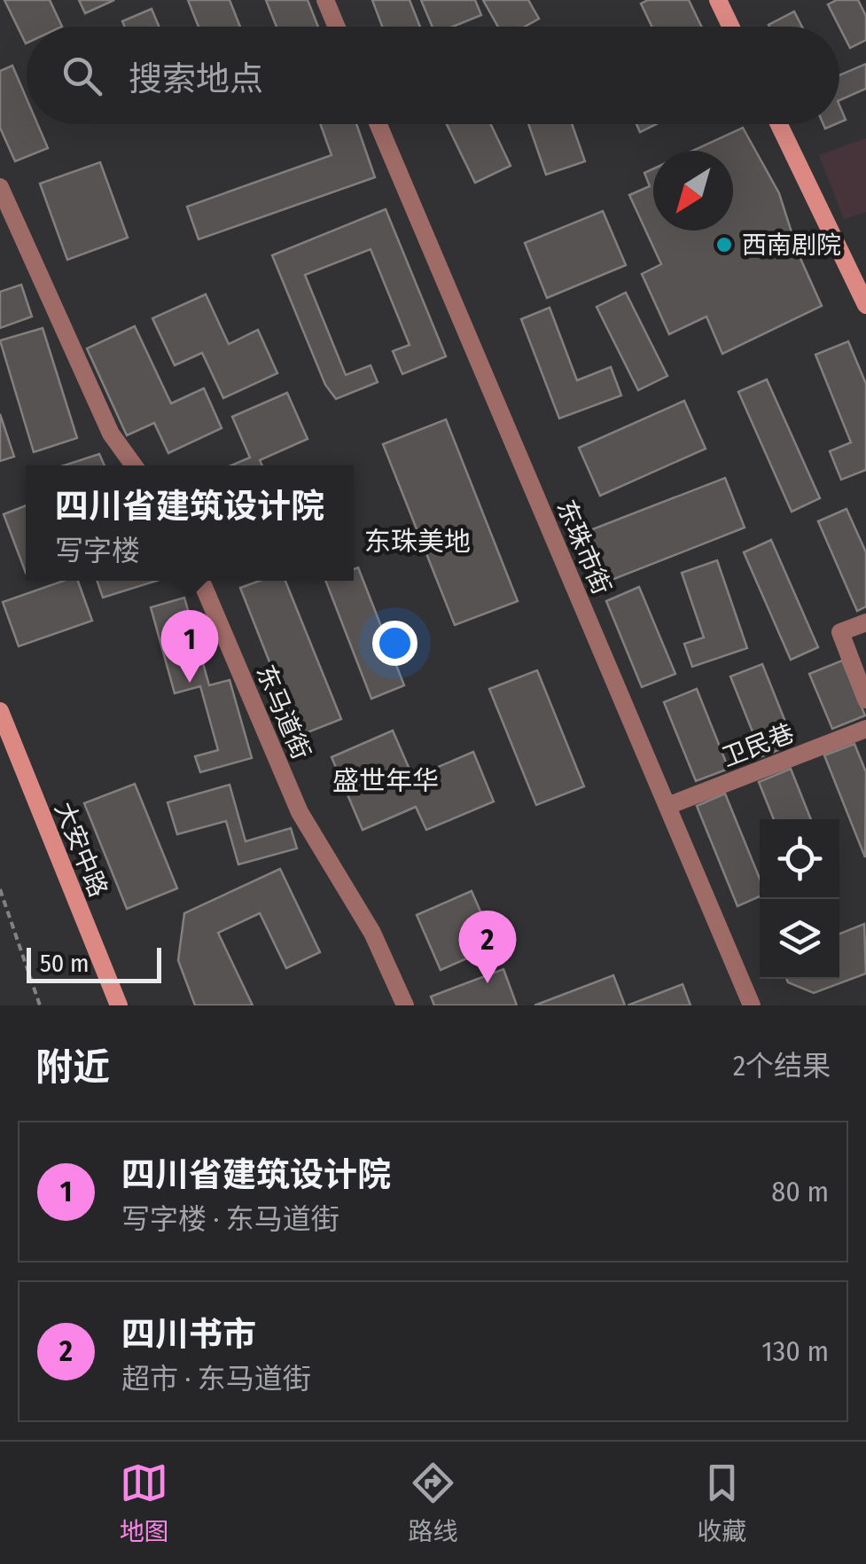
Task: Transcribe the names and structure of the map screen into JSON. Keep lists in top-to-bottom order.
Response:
{
  "streets": {
    "street": [
      "东珠市街",
      "东马道街",
      "卫民巷",
      "大安中路"
    ]
  },
  "crossings": [
    ["东珠市街", "卫民巷"]
  ],
  "districts": ["东珠美地", "盛世年华"],
  "places": ["西南剧院"],
  "scale_bar": "50 m",
  "north": "bottom left",
  "page": {
    "search": "搜索地点",
    "popup": ["四川省建筑设计院", "写字楼"],
    "pins": ["1", "2"],
    "scale": "50 m",
    "heading": ["附近", "2个结果"],
    "list": [
      {
        "mark": "1",
        "name": "四川省建筑设计院",
        "note": "写字楼 · 东马道街",
        "value": "80 m"
      },
      {
        "mark": "2",
        "name": "四川书市",
        "note": "超市 · 东马道街",
        "value": "130 m"
      }
    ],
    "nav": ["地图", "路线", "收藏"]
  }
}
